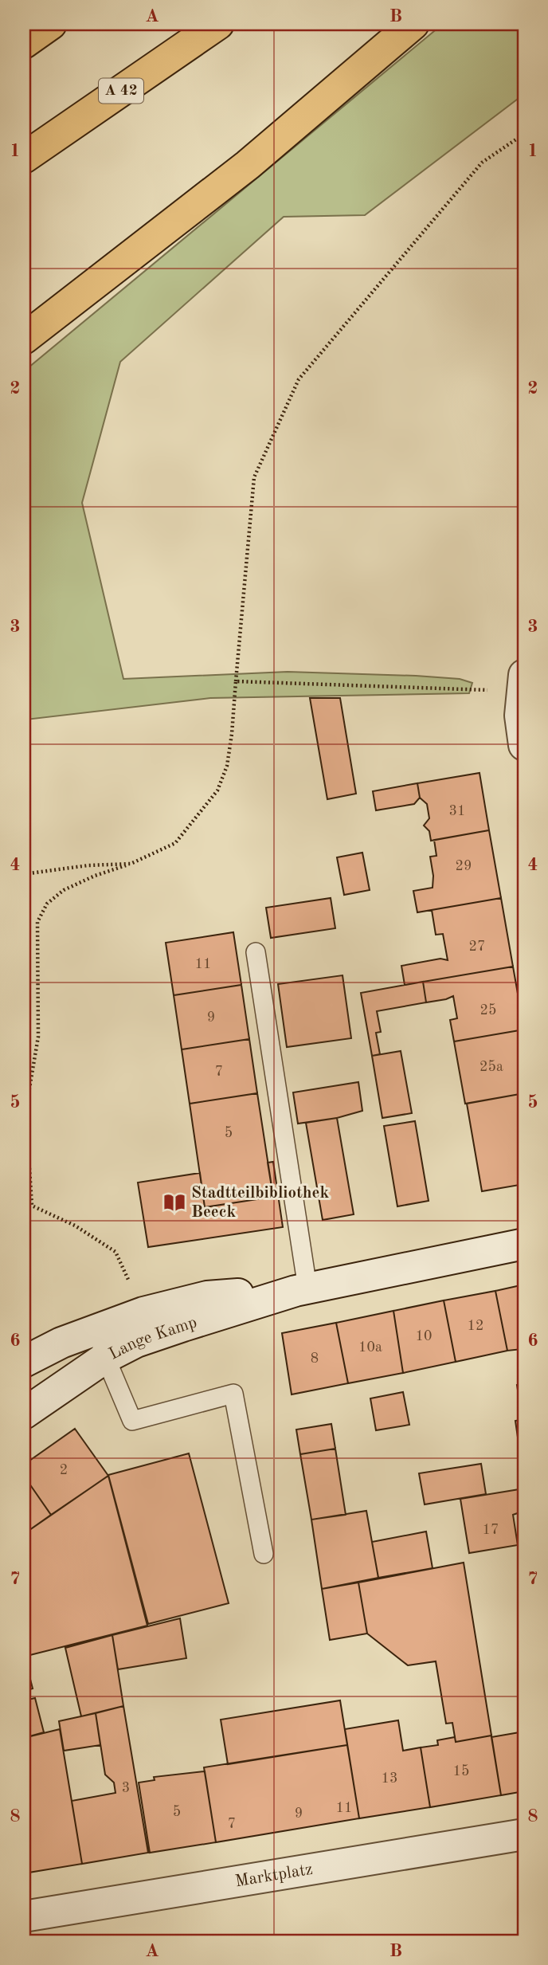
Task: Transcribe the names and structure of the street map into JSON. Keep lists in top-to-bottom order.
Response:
{
  "streets": {
    "highway": ["A 42"],
    "street": ["Lange Kamp", "Marktplatz"]
  },
  "places": {
    "library": ["Stadtteilbibliothek Beeck"]
  },
  "house_numbers": [
    "31",
    "29",
    "27",
    "11",
    "25",
    "9",
    "25a",
    "7",
    "5",
    "12",
    "10",
    "10a",
    "8",
    "2",
    "17",
    "15",
    "13",
    "3",
    "11",
    "5",
    "9",
    "7"
  ],
  "grid": {
    "columns": ["A", "B"],
    "rows": [
      "1",
      "2",
      "3",
      "4",
      "5",
      "6",
      "7",
      "8"
    ]
  }
}
